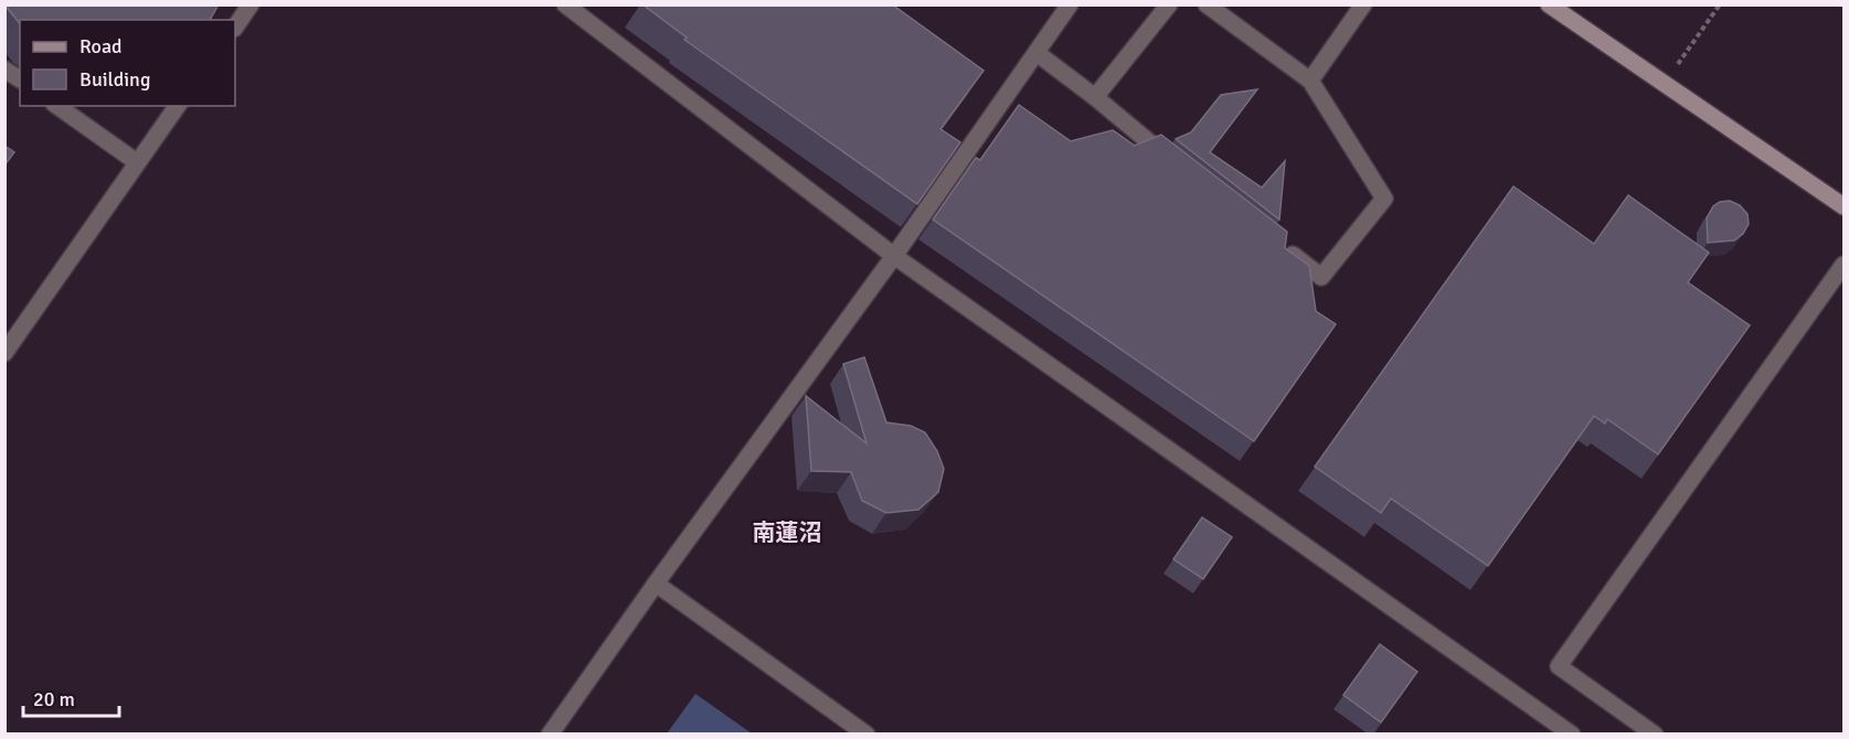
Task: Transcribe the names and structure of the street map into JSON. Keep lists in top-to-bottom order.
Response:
{
  "districts": ["南蓮沼"],
  "legend": ["Road", "Building"],
  "scale_bar": "20 m"
}
